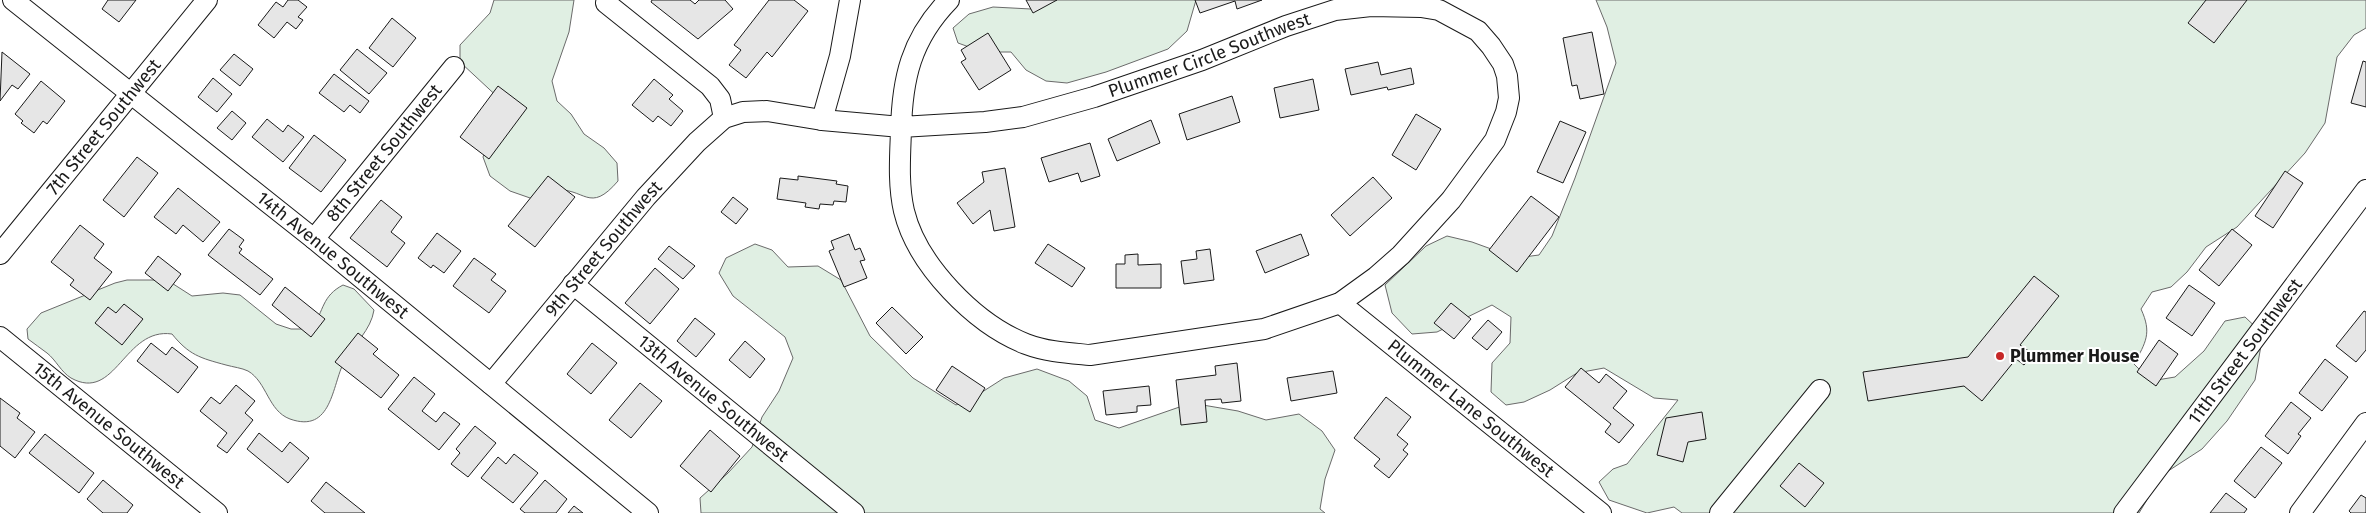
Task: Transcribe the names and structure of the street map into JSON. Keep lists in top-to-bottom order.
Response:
{
  "streets": {
    "street": [
      "Plummer Circle Southwest",
      "7th Street Southwest",
      "8th Street Southwest",
      "9th Street Southwest",
      "14th Avenue Southwest",
      "11th Street Southwest",
      "13th Avenue Southwest",
      "Plummer Lane Southwest",
      "15th Avenue Southwest"
    ]
  },
  "crossings": [
    ["Plummer Circle Southwest", "9th Street Southwest"],
    ["Plummer Circle Southwest", "Plummer Lane Southwest"],
    ["7th Street Southwest", "14th Avenue Southwest"],
    ["8th Street Southwest", "14th Avenue Southwest"],
    ["9th Street Southwest", "14th Avenue Southwest"],
    ["9th Street Southwest", "13th Avenue Southwest"]
  ],
  "places": ["Plummer House"]
}
